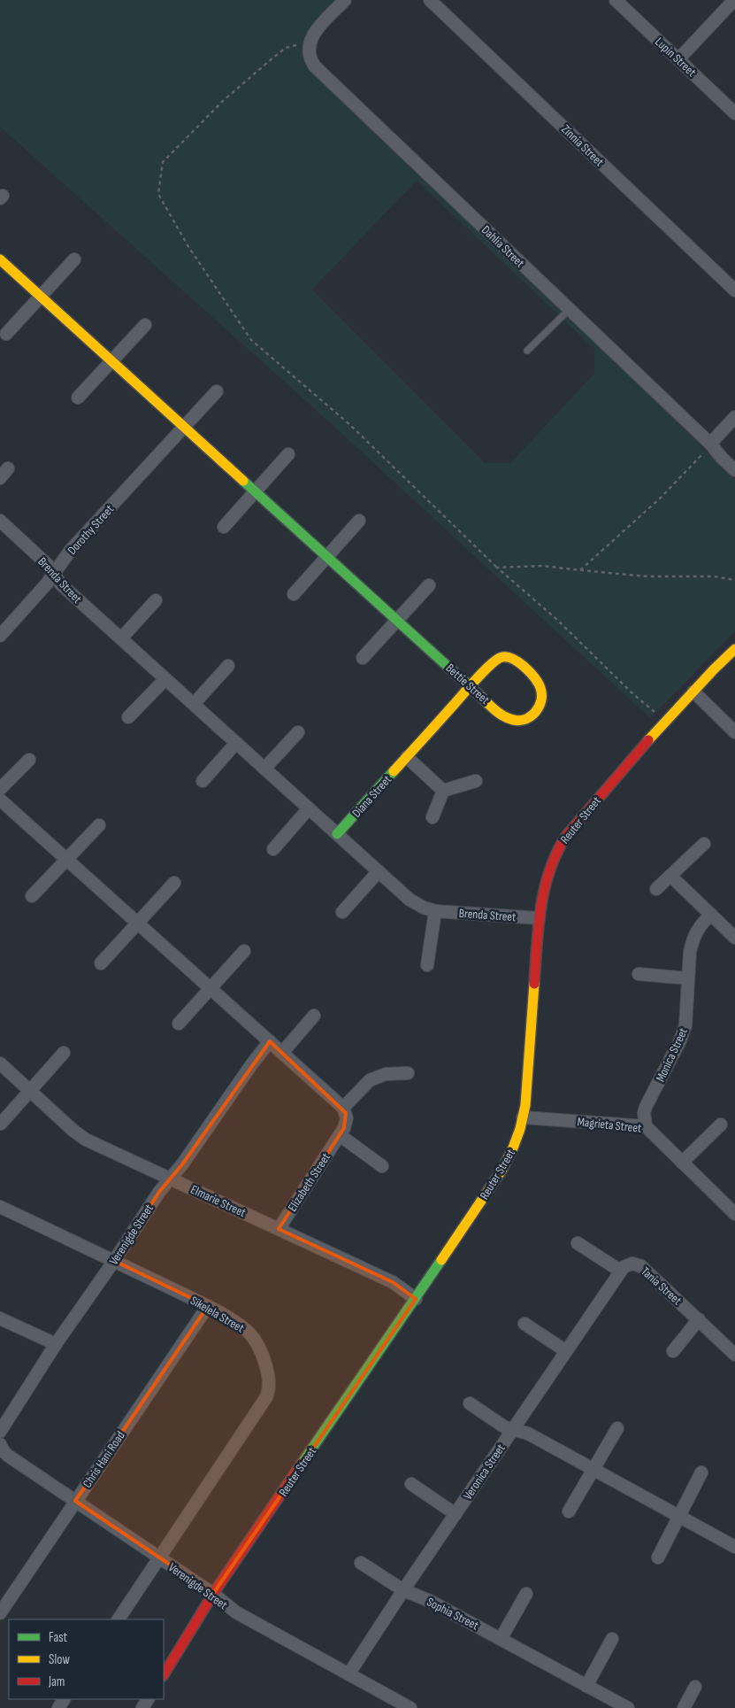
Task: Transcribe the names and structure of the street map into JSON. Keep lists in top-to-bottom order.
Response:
{
  "streets": {
    "street": [
      "Lupin Street",
      "Zinnia Street",
      "Dahlia Street",
      "Dorothy Street",
      "Brenda Street",
      "Bettie Street",
      "Diana Street",
      "Reuter Street",
      "Monica Street",
      "Magrieta Street",
      "Elizabeth Street",
      "Elmarie Street",
      "Verenigde Street",
      "Tania Street",
      "Sikelela Street",
      "Chris Hani Road",
      "Veronica Street",
      "Sophia Street"
    ]
  },
  "crossings": [
    ["Dorothy Street", "Brenda Street"],
    ["Dorothy Street", "Bettie Street"],
    ["Brenda Street", "Diana Street"],
    ["Brenda Street", "Reuter Street"],
    ["Bettie Street", "Diana Street"],
    ["Reuter Street", "Magrieta Street"],
    ["Reuter Street", "Elmarie Street"],
    ["Reuter Street", "Verenigde Street"],
    ["Monica Street", "Magrieta Street"],
    ["Elizabeth Street", "Elmarie Street"],
    ["Elmarie Street", "Verenigde Street"],
    ["Verenigde Street", "Sikelela Street"],
    ["Verenigde Street", "Chris Hani Road"],
    ["Verenigde Street", "Veronica Street"],
    ["Tania Street", "Veronica Street"],
    ["Sikelela Street", "Chris Hani Road"],
    ["Veronica Street", "Sophia Street"]
  ],
  "legend": ["Fast", "Slow", "Jam"]
}
